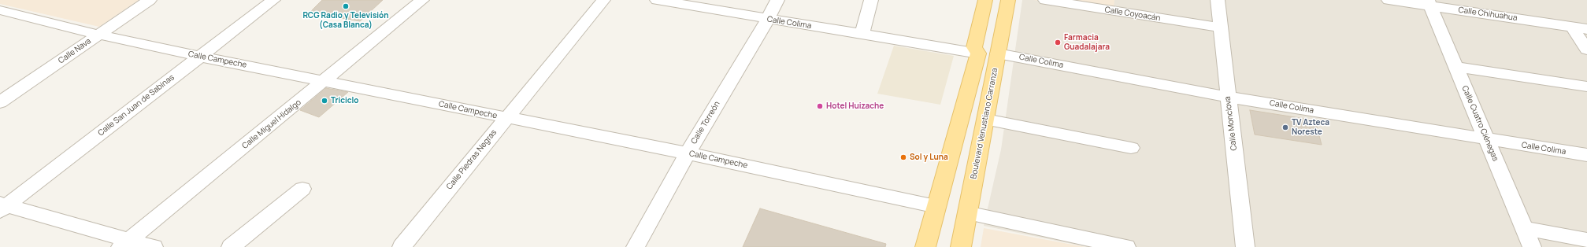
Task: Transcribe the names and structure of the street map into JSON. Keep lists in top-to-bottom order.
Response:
{
  "streets": {
    "main road": ["Boulevard Venustiano Carranza"],
    "street": [
      "Calle Coyoacán",
      "Calle Chihuahua",
      "Calle Colima",
      "Calle Nava",
      "Calle Campeche",
      "Calle San Juan de Sabinas",
      "Calle Torreón",
      "Calle Monclova",
      "Calle Cuatro Ciénegas",
      "Calle Miguel Hidalgo",
      "Calle Piedras Negras"
    ]
  },
  "crossings": [
    ["Calle Coyoacán", "Calle Monclova"],
    ["Calle Chihuahua", "Calle Cuatro Ciénegas"],
    ["Calle Colima", "Calle Torreón"],
    ["Calle Colima", "Boulevard Venustiano Carranza"],
    ["Calle Colima", "Calle Monclova"],
    ["Calle Colima", "Calle Cuatro Ciénegas"],
    ["Calle Nava", "Calle Campeche"],
    ["Calle Campeche", "Calle San Juan de Sabinas"],
    ["Calle Campeche", "Calle Torreón"],
    ["Calle Campeche", "Calle Miguel Hidalgo"],
    ["Calle Campeche", "Calle Piedras Negras"]
  ],
  "places": [
    "RCG Radio y Televisión (Casa Blanca)",
    "Farmacia Guadalajara",
    "Triciclo",
    "Hotel Huizache",
    "TV Azteca Noreste",
    "Sol y Luna"
  ]
}
